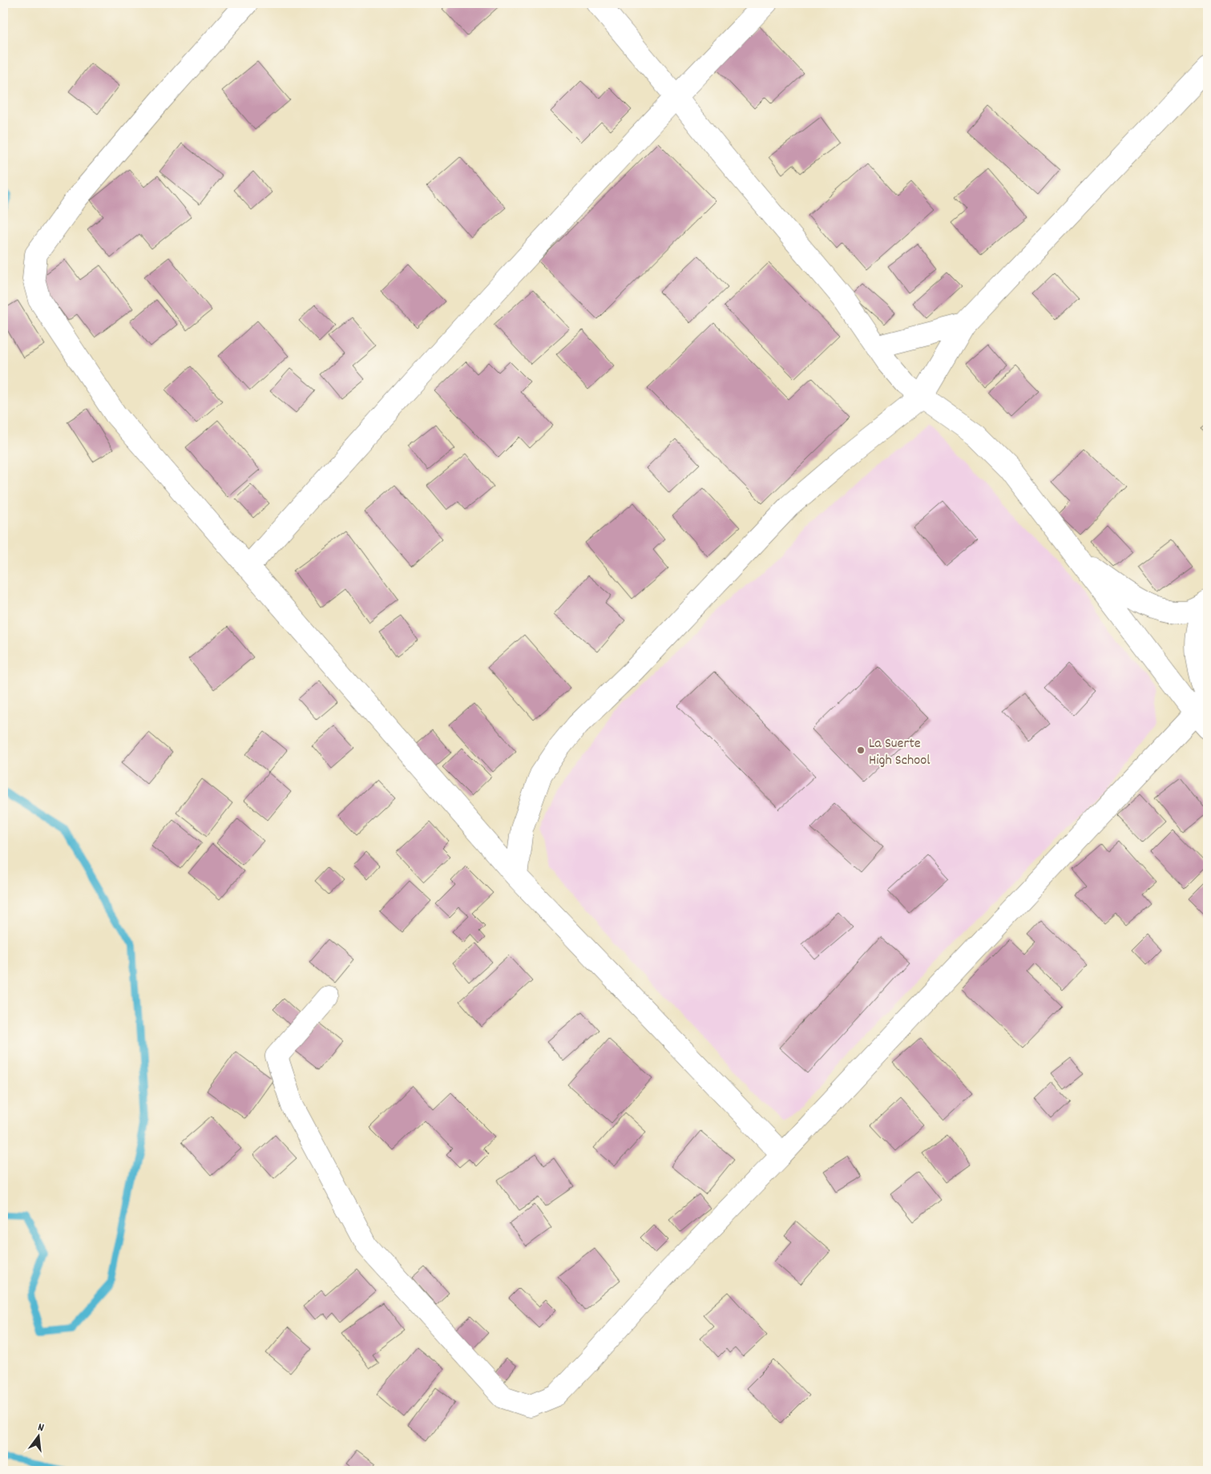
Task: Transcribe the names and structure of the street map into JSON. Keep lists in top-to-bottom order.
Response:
{
  "places": ["La Suerte High School"],
  "north": "top"
}
